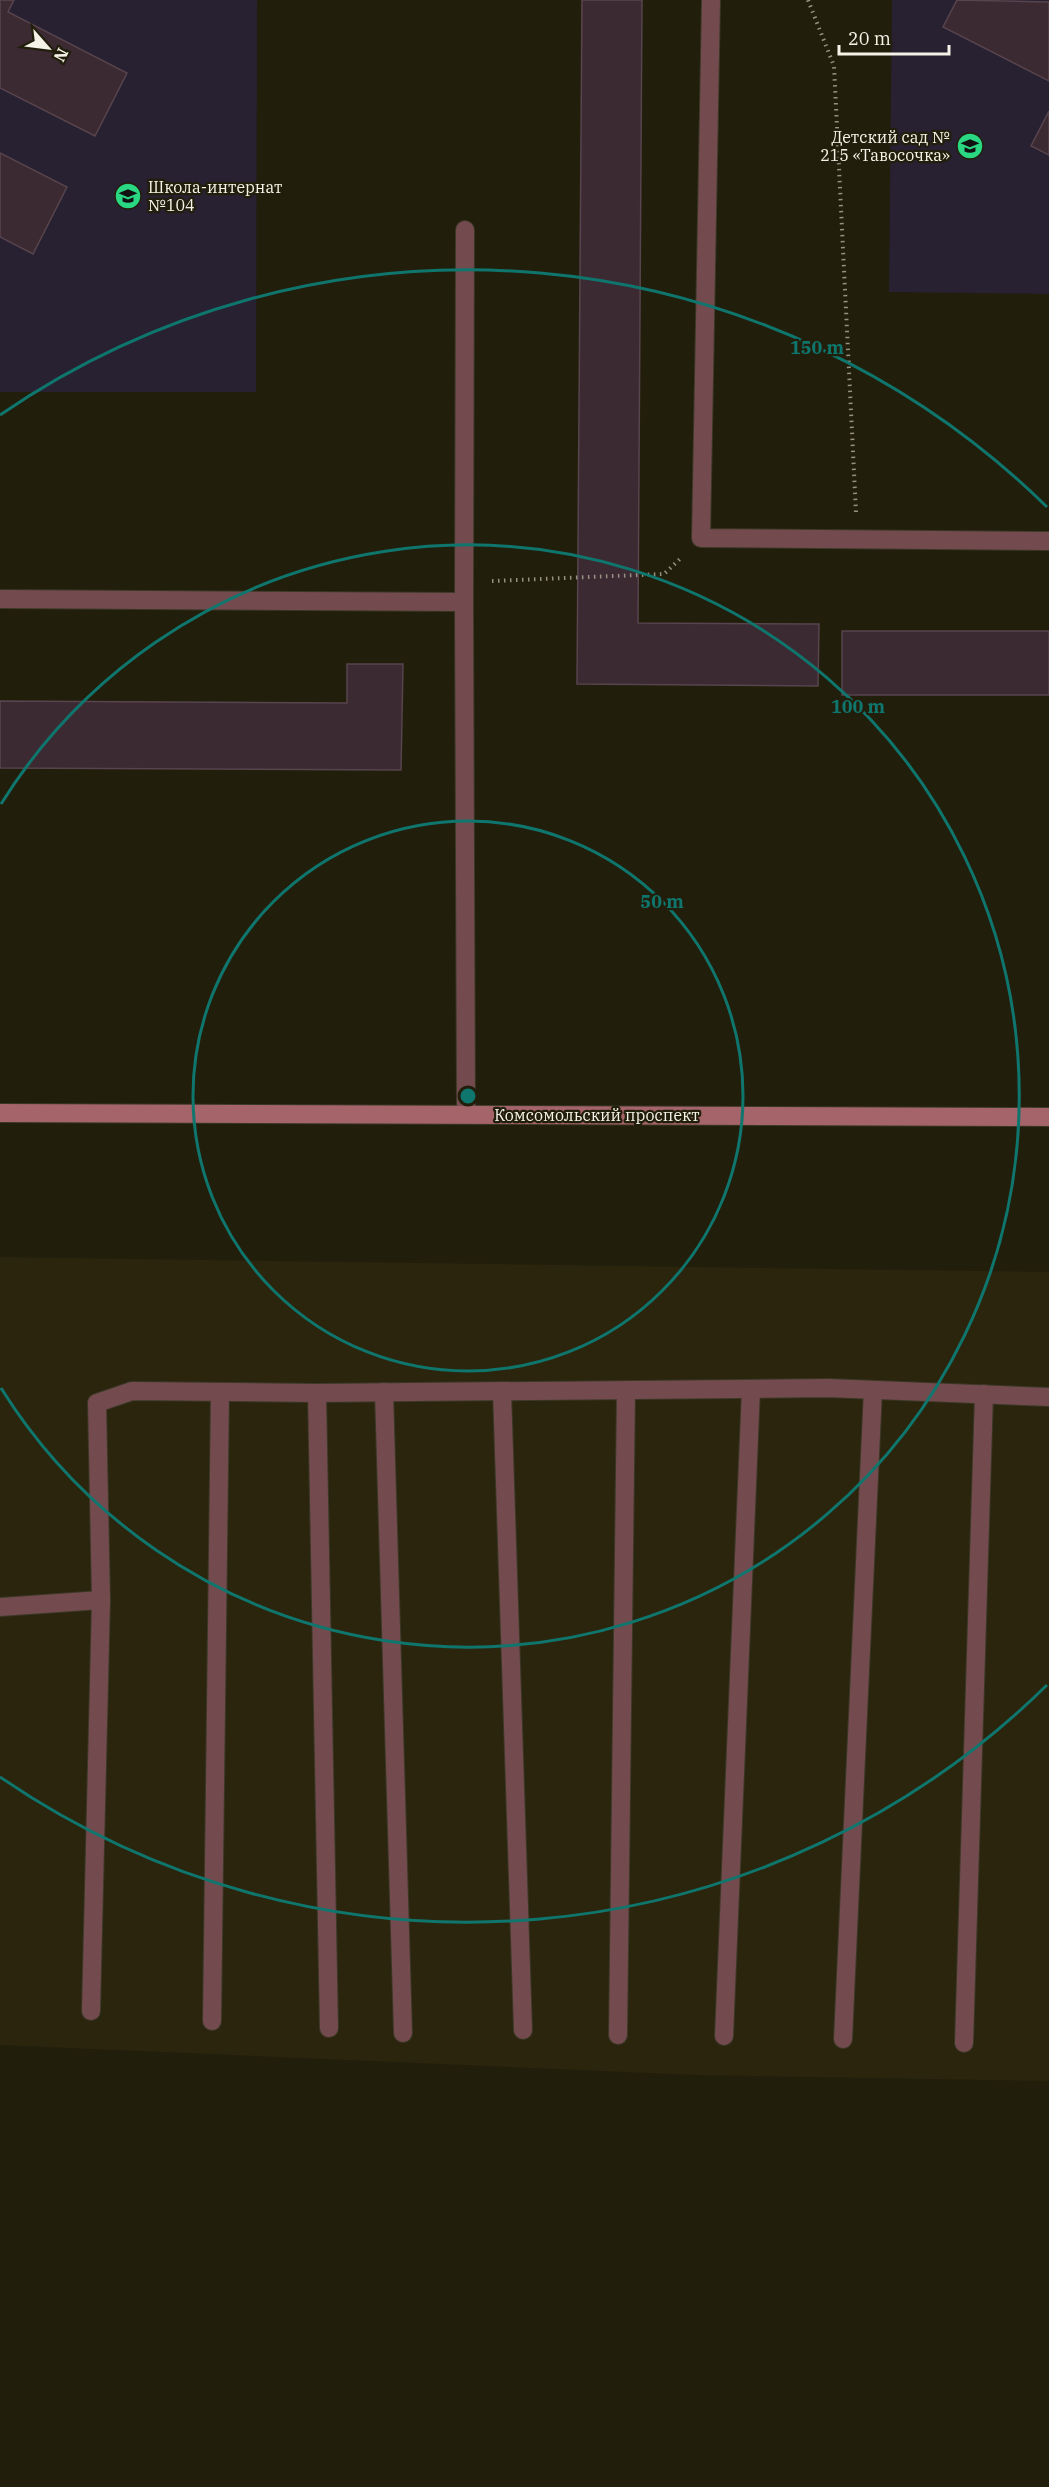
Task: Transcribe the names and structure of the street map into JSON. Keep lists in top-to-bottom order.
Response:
{
  "streets": {
    "street": ["Комсомольский проспект"]
  },
  "places": {
    "school or university": ["Детский сад № 215 «Тавосочка»", "Школа-интернат №104"]
  },
  "scale_bar": "20 m",
  "north": "bottom right",
  "rings": ["150 m", "100 m", "50 m"]
}
